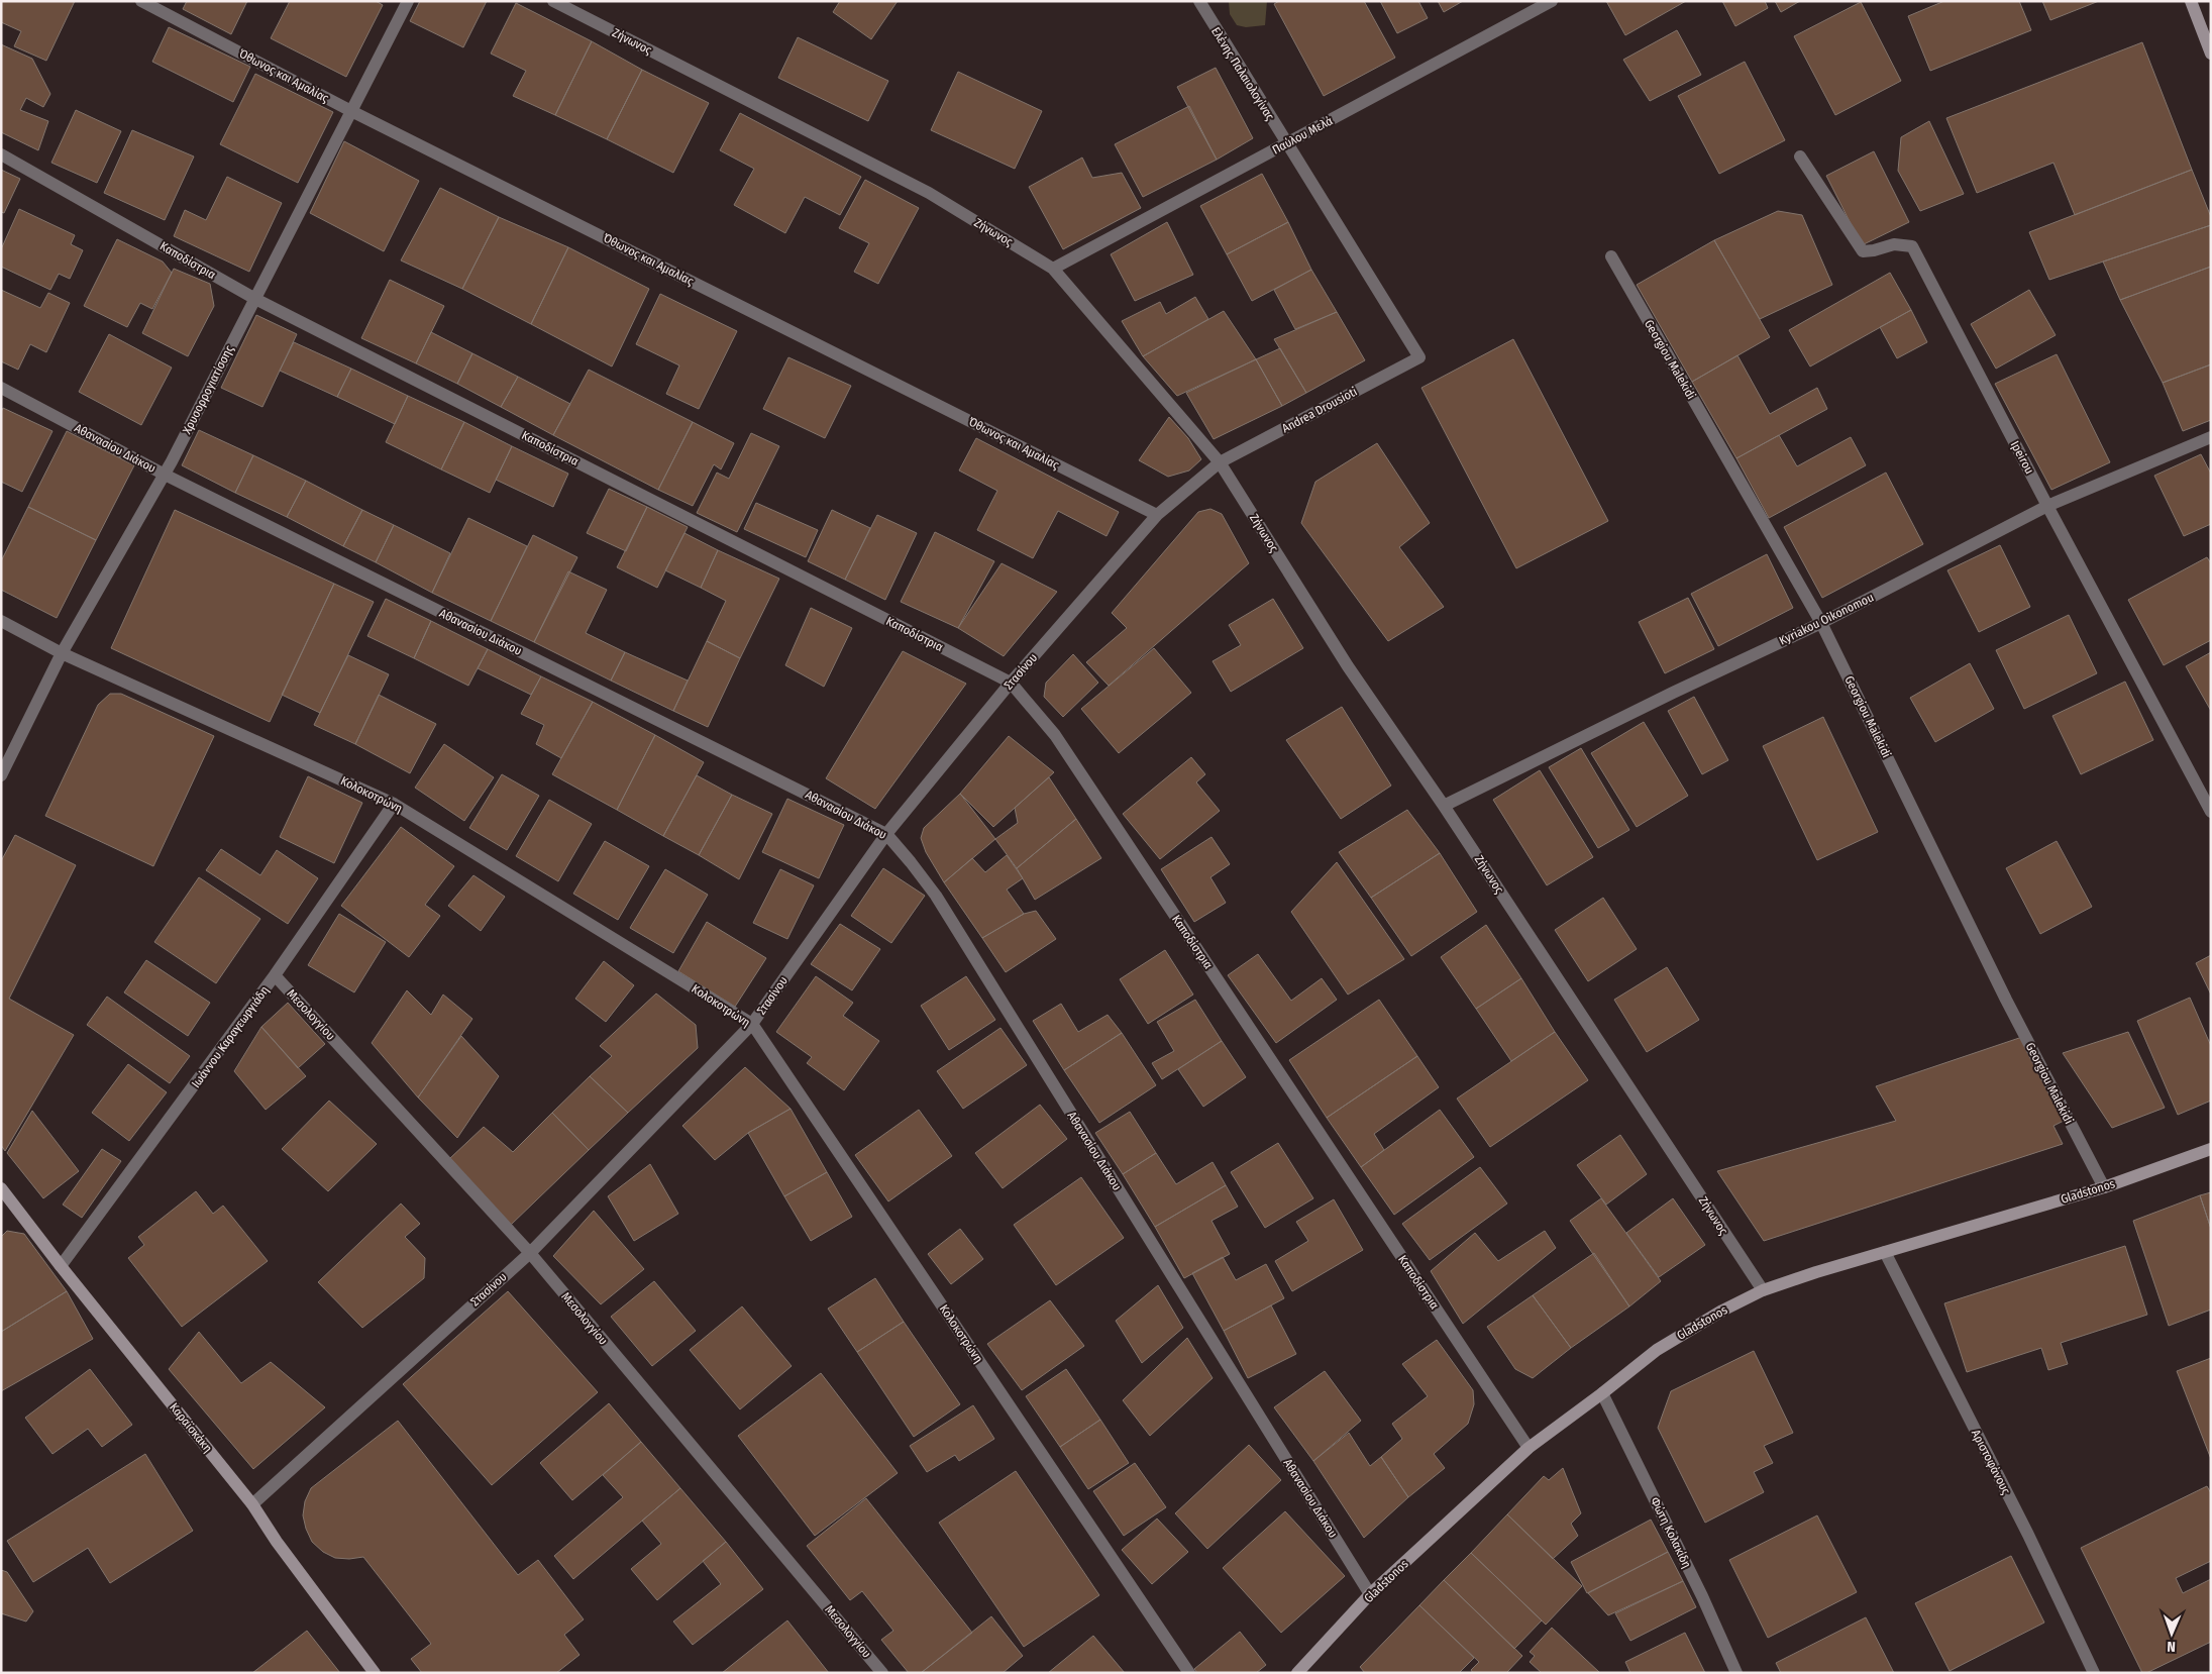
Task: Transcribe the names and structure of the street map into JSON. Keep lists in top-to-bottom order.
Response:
{
  "streets": {
    "main road": ["Gladstonos", "Καραϊσκάκη"],
    "street": [
      "Ζήνωνος",
      "Ελένης Παλαιολογίνας",
      "Όθωνος και Αμαλίας",
      "Παύλου Μελά",
      "Καποδίστρια",
      "Georgiou Malekidi",
      "Χρυσορρογιατίσσης",
      "Andrea Drousioti",
      "Αθανασίου Διάκου",
      "Ipeirou",
      "Kyriakou Oikonomou",
      "Στασίνου",
      "Κολοκοτρώνη",
      "Μεσολογγίου",
      "Ιωάννου Καραγεωργιάδη",
      "Αριστοφάνους",
      "Φώτη Κολακίδη"
    ]
  },
  "crossings": [
    ["Ζήνωνος", "Παύλου Μελά"],
    ["Ζήνωνος", "Andrea Drousioti"],
    ["Ζήνωνος", "Kyriakou Oikonomou"],
    ["Ζήνωνος", "Στασίνου"],
    ["Ζήνωνος", "Gladstonos"],
    ["Ελένης Παλαιολογίνας", "Παύλου Μελά"],
    ["Ελένης Παλαιολογίνας", "Andrea Drousioti"],
    ["Όθωνος και Αμαλίας", "Χρυσορρογιατίσσης"],
    ["Όθωνος και Αμαλίας", "Στασίνου"],
    ["Καποδίστρια", "Χρυσορρογιατίσσης"],
    ["Καποδίστρια", "Στασίνου"],
    ["Καποδίστρια", "Gladstonos"],
    ["Georgiou Malekidi", "Kyriakou Oikonomou"],
    ["Georgiou Malekidi", "Gladstonos"],
    ["Χρυσορρογιατίσσης", "Αθανασίου Διάκου"],
    ["Χρυσορρογιατίσσης", "Κολοκοτρώνη"],
    ["Andrea Drousioti", "Στασίνου"],
    ["Αθανασίου Διάκου", "Στασίνου"],
    ["Αθανασίου Διάκου", "Gladstonos"],
    ["Ipeirou", "Kyriakou Oikonomou"],
    ["Στασίνου", "Κολοκοτρώνη"],
    ["Στασίνου", "Μεσολογγίου"],
    ["Στασίνου", "Καραϊσκάκη"],
    ["Κολοκοτρώνη", "Ιωάννου Καραγεωργιάδη"],
    ["Μεσολογγίου", "Ιωάννου Καραγεωργιάδη"],
    ["Ιωάννου Καραγεωργιάδη", "Καραϊσκάκη"],
    ["Gladstonos", "Αριστοφάνους"],
    ["Gladstonos", "Φώτη Κολακίδη"]
  ],
  "north": "bottom"
}
